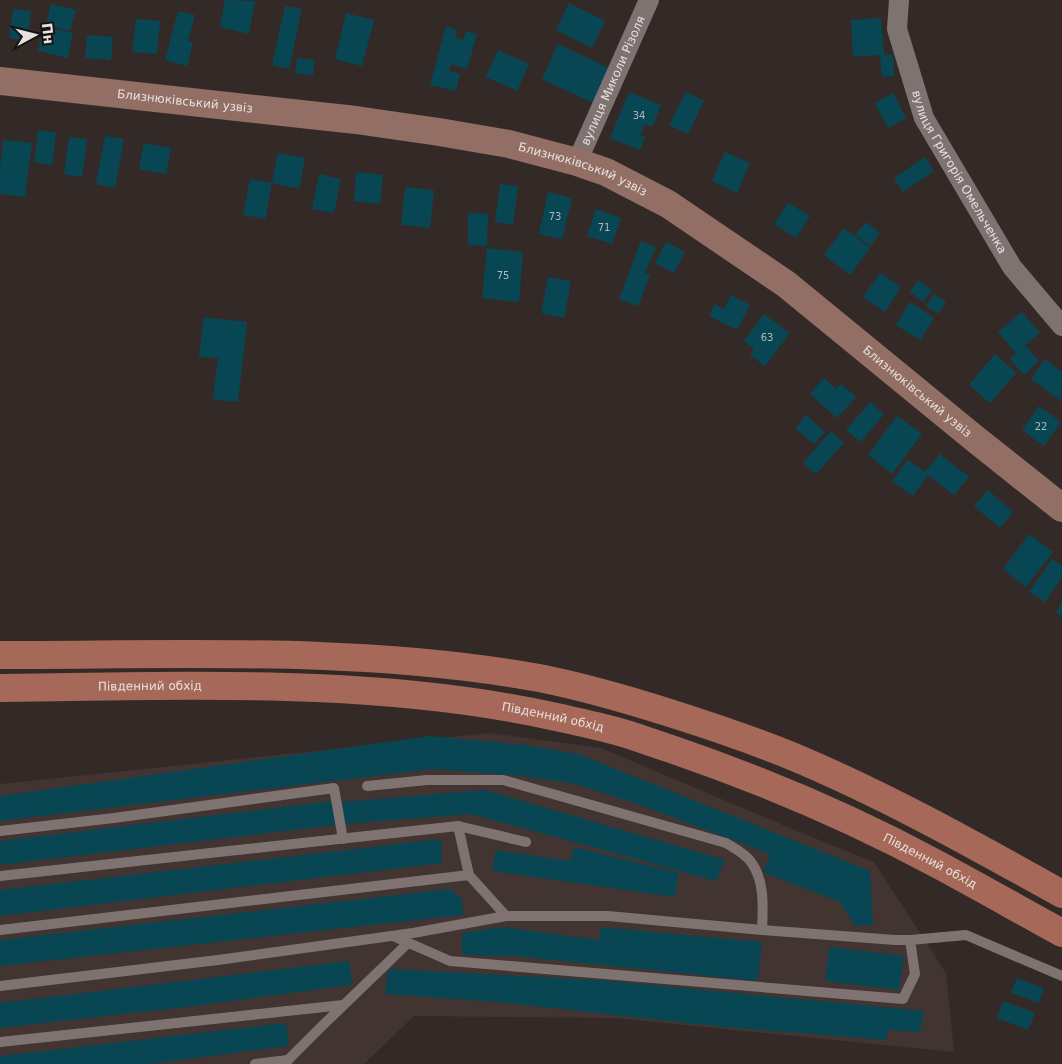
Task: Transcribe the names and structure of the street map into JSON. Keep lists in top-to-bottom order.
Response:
{
  "streets": {
    "main road": ["Південний обхід"],
    "street": ["вулиця Миколи Різоля", "Близнюківський узвіз", "вулиця Григорія Омельченка"]
  },
  "crossings": [
    ["вулиця Миколи Різоля", "Близнюківський узвіз"]
  ],
  "house_numbers": [
    "34",
    "73",
    "71",
    "75",
    "63",
    "22"
  ],
  "north": "right"
}
